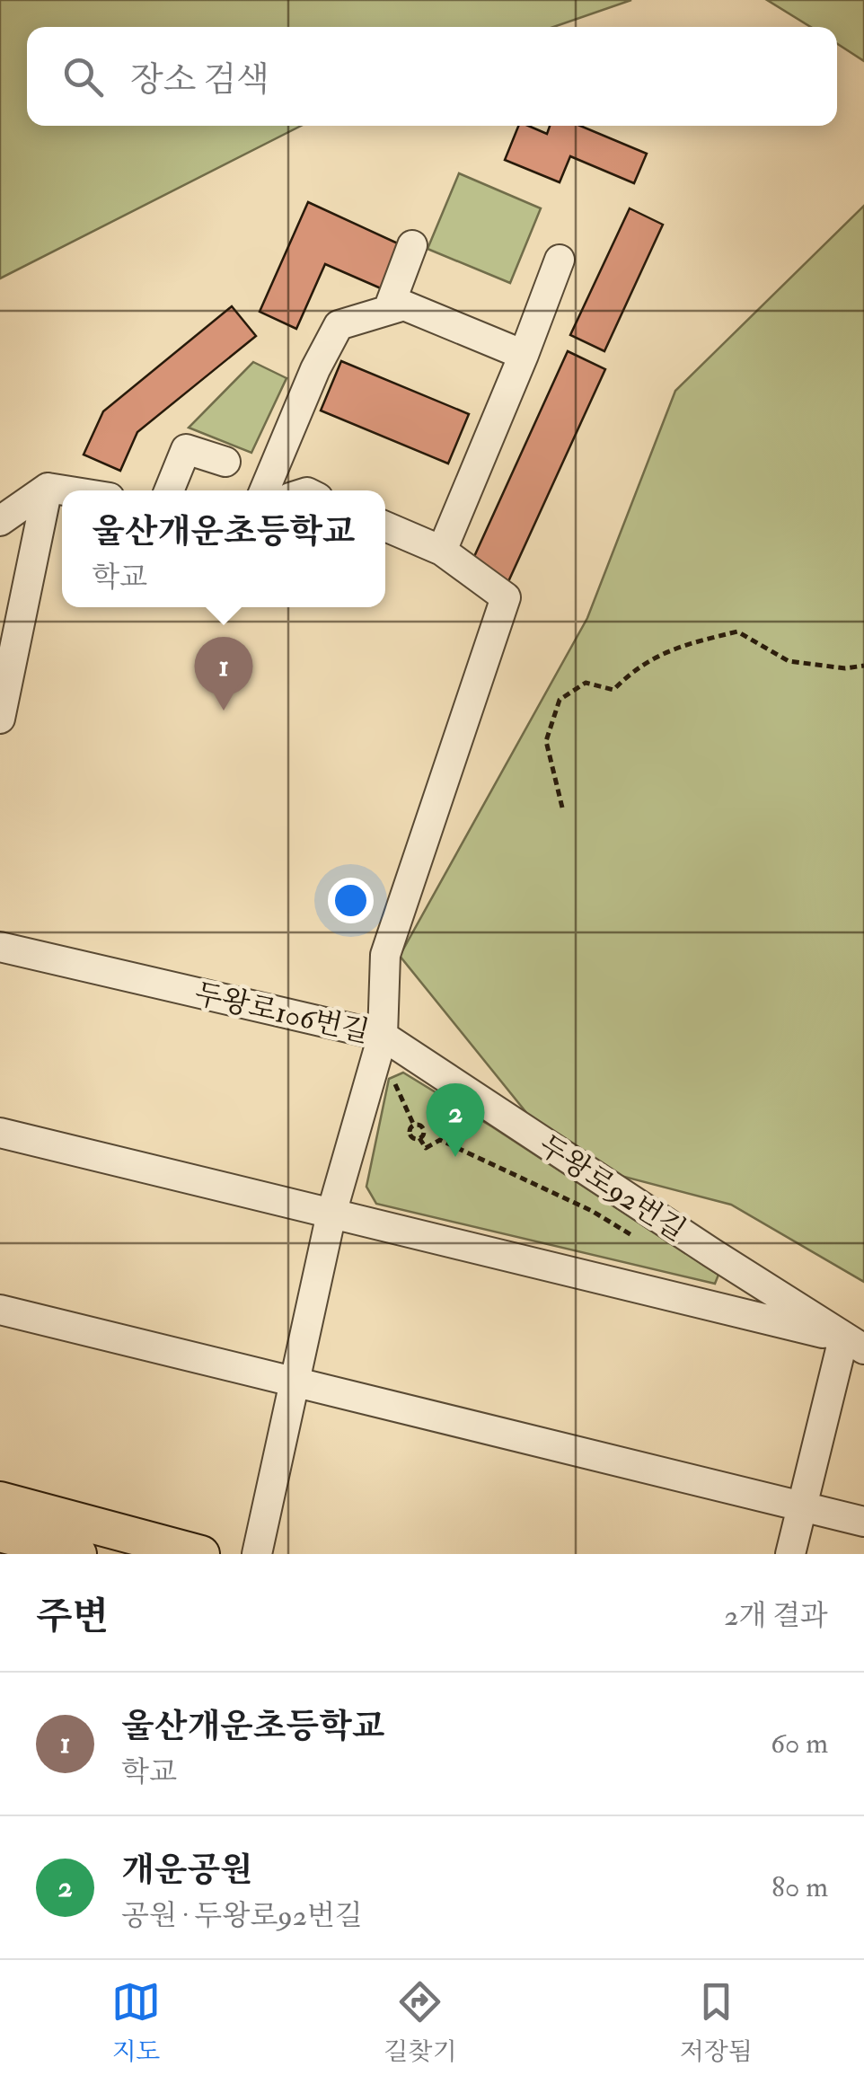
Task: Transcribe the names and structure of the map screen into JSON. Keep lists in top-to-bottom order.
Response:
{
  "streets": {
    "street": ["두왕로106번길", "두왕로92번길"]
  },
  "crossings": [
    ["두왕로106번길", "두왕로92번길"]
  ],
  "page": {
    "search": "장소 검색",
    "popup": ["울산개운초등학교", "학교"],
    "pins": ["1", "2"],
    "heading": ["주변", "2개 결과"],
    "list": [
      {
        "mark": "1",
        "name": "울산개운초등학교",
        "note": "학교",
        "value": "60 m"
      },
      {
        "mark": "2",
        "name": "개운공원",
        "note": "공원 · 두왕로92번길",
        "value": "80 m"
      }
    ],
    "nav": ["지도", "길찾기", "저장됨"]
  }
}
